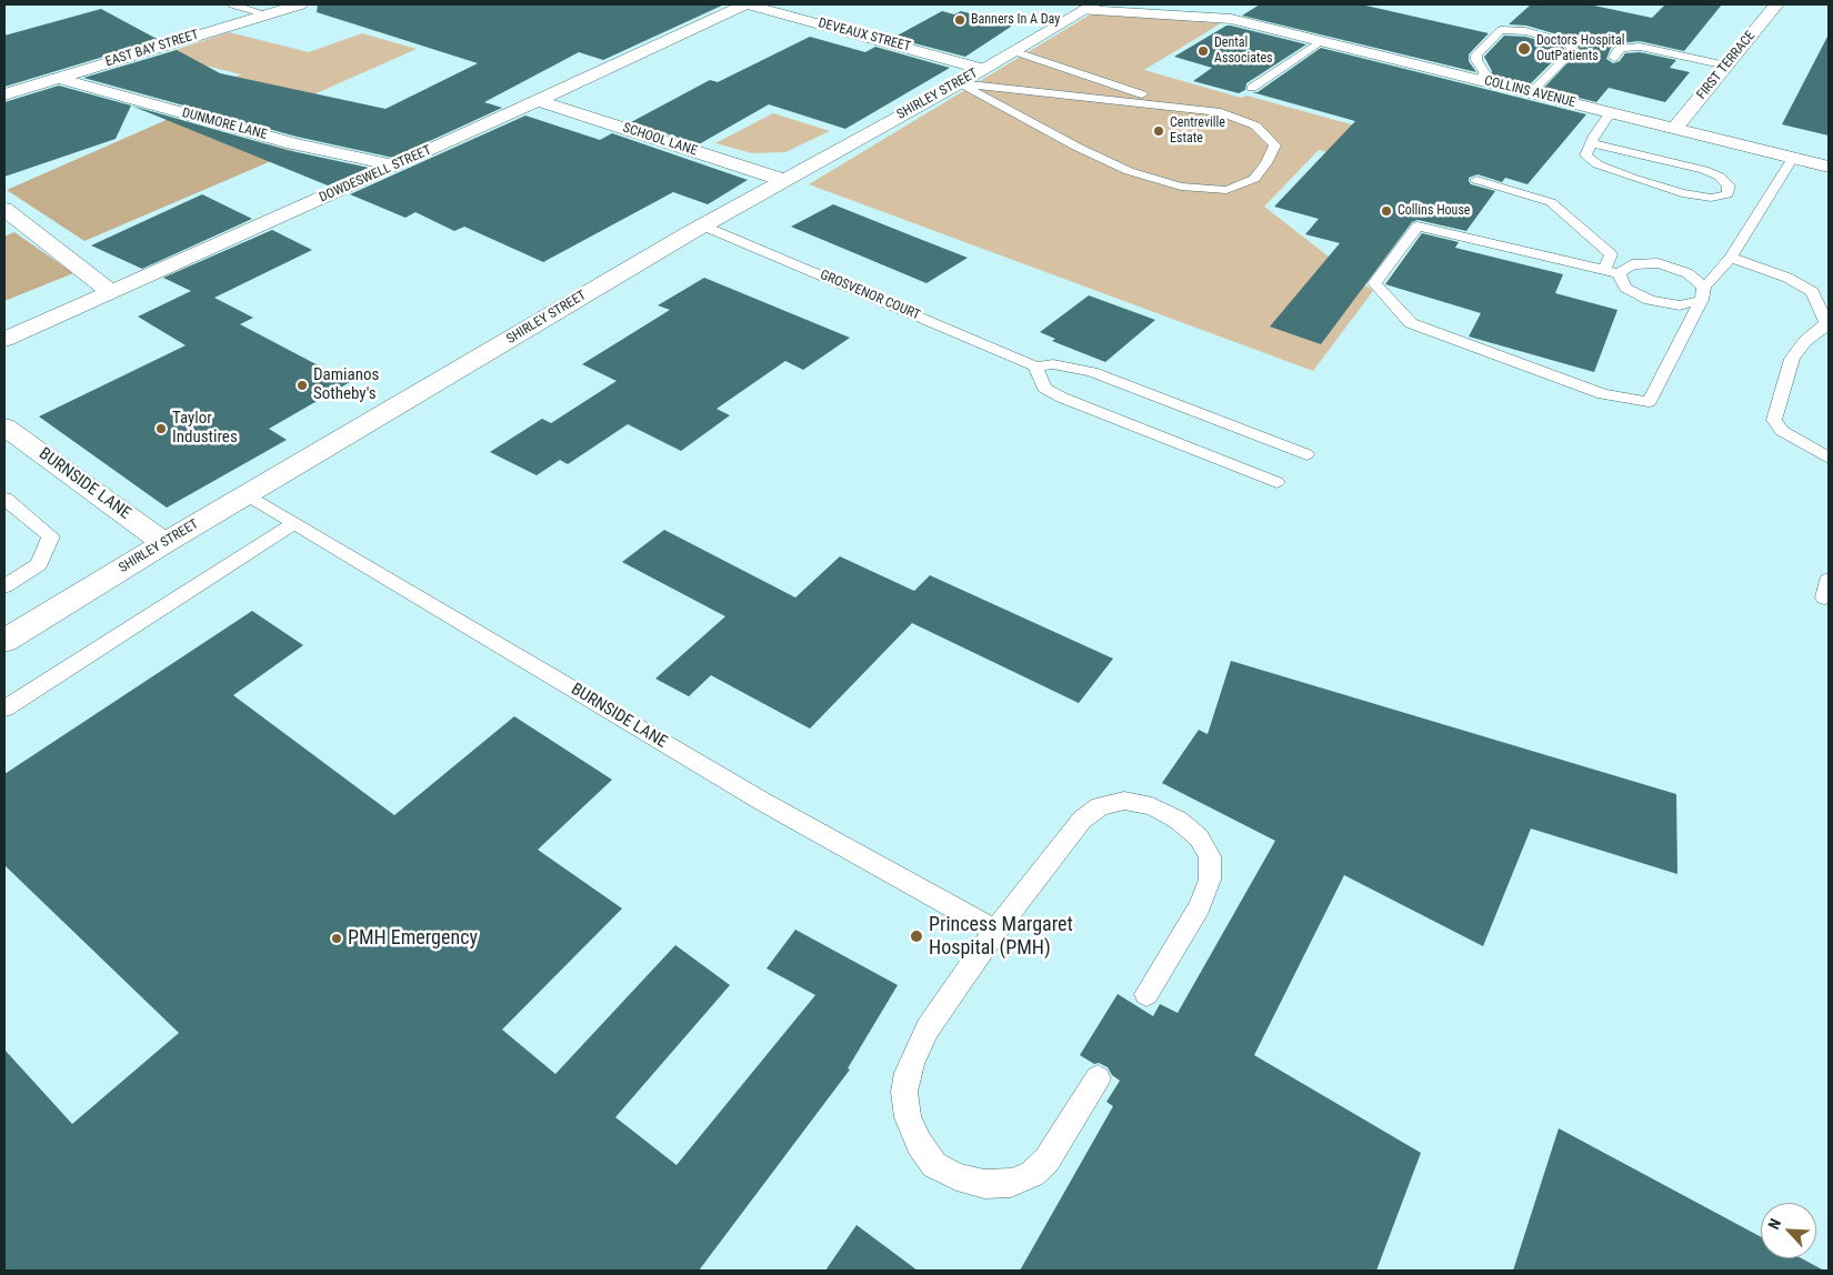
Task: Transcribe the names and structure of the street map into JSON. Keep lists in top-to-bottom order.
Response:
{
  "streets": {
    "main road": [
      "DEVEAUX STREET",
      "EAST BAY STREET",
      "FIRST TERRACE",
      "COLLINS AVENUE",
      "SHIRLEY STREET",
      "DUNMORE LANE",
      "SCHOOL LANE",
      "DOWDESWELL STREET",
      "BURNSIDE LANE"
    ],
    "lane": ["GROSVENOR COURT"]
  },
  "crossings": [
    ["DEVEAUX STREET", "SHIRLEY STREET"],
    ["DEVEAUX STREET", "DOWDESWELL STREET"],
    ["EAST BAY STREET", "DUNMORE LANE"],
    ["FIRST TERRACE", "COLLINS AVENUE"],
    ["COLLINS AVENUE", "SHIRLEY STREET"],
    ["SHIRLEY STREET", "SCHOOL LANE"],
    ["SHIRLEY STREET", "GROSVENOR COURT"],
    ["SHIRLEY STREET", "BURNSIDE LANE"],
    ["DUNMORE LANE", "DOWDESWELL STREET"],
    ["SCHOOL LANE", "DOWDESWELL STREET"]
  ],
  "places": [
    "Banners In A Day",
    "Doctors Hospital OutPatients",
    "Dental Associates",
    "Centreville Estate",
    "Collins House",
    "Damianos Sotheby's",
    "Taylor Industires",
    "Princess Margaret Hospital (PMH)",
    "PMH Emergency"
  ],
  "north": "top left"
}
